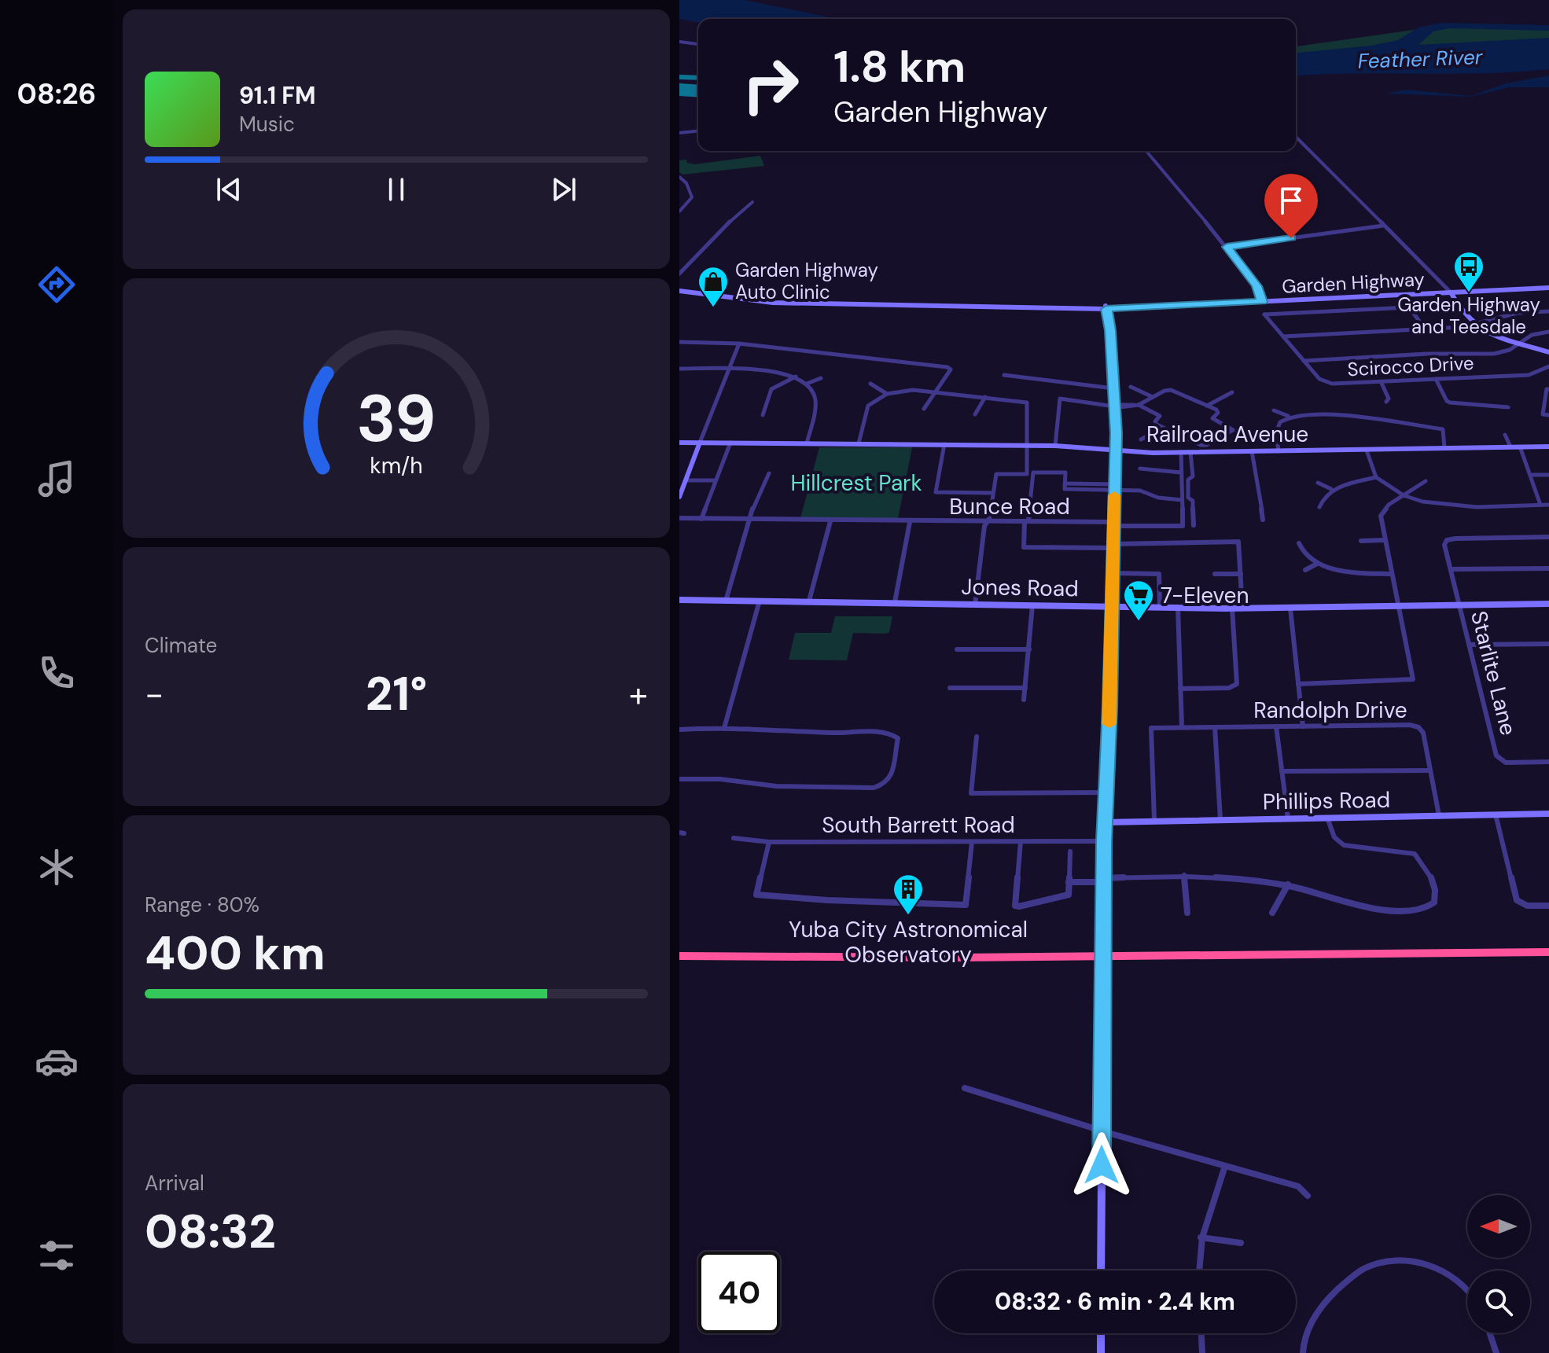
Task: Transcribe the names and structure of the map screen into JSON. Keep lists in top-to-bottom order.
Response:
{
  "streets": {
    "street": [
      "Garden Highway",
      "Scirocco Drive",
      "Railroad Avenue",
      "Bunce Road",
      "Jones Road",
      "Starlite Lane",
      "Randolph Drive",
      "Phillips Road",
      "South Barrett Road"
    ]
  },
  "crossings": [
    ["Jones Road", "Starlite Lane"],
    ["Randolph Drive", "Phillips Road"]
  ],
  "water": ["Feather River"],
  "parks": ["Hillcrest Park"],
  "places": {
    "bus stop": ["Garden Highway and Teesdale"],
    "shop": ["Garden Highway Auto Clinic"],
    "supermarket": ["7-Eleven"],
    "building": ["Yuba City Astronomical Observatory"]
  },
  "north": "left",
  "page": {
    "tabs": "08:26",
    "turn": ["1.8 km", "Garden Highway"],
    "song": ["91.1 FM", "Music"],
    "tile": [
      "Climate",
      ["Range · 80%", "400 km"],
      ["Arrival", "08:32"]
    ],
    "heat": ["−", "21°", "+"],
    "limit": "40",
    "trip": "08:32 · 6 min · 2.4 km",
    "gauge": ["39", "km/h"]
  }
}
